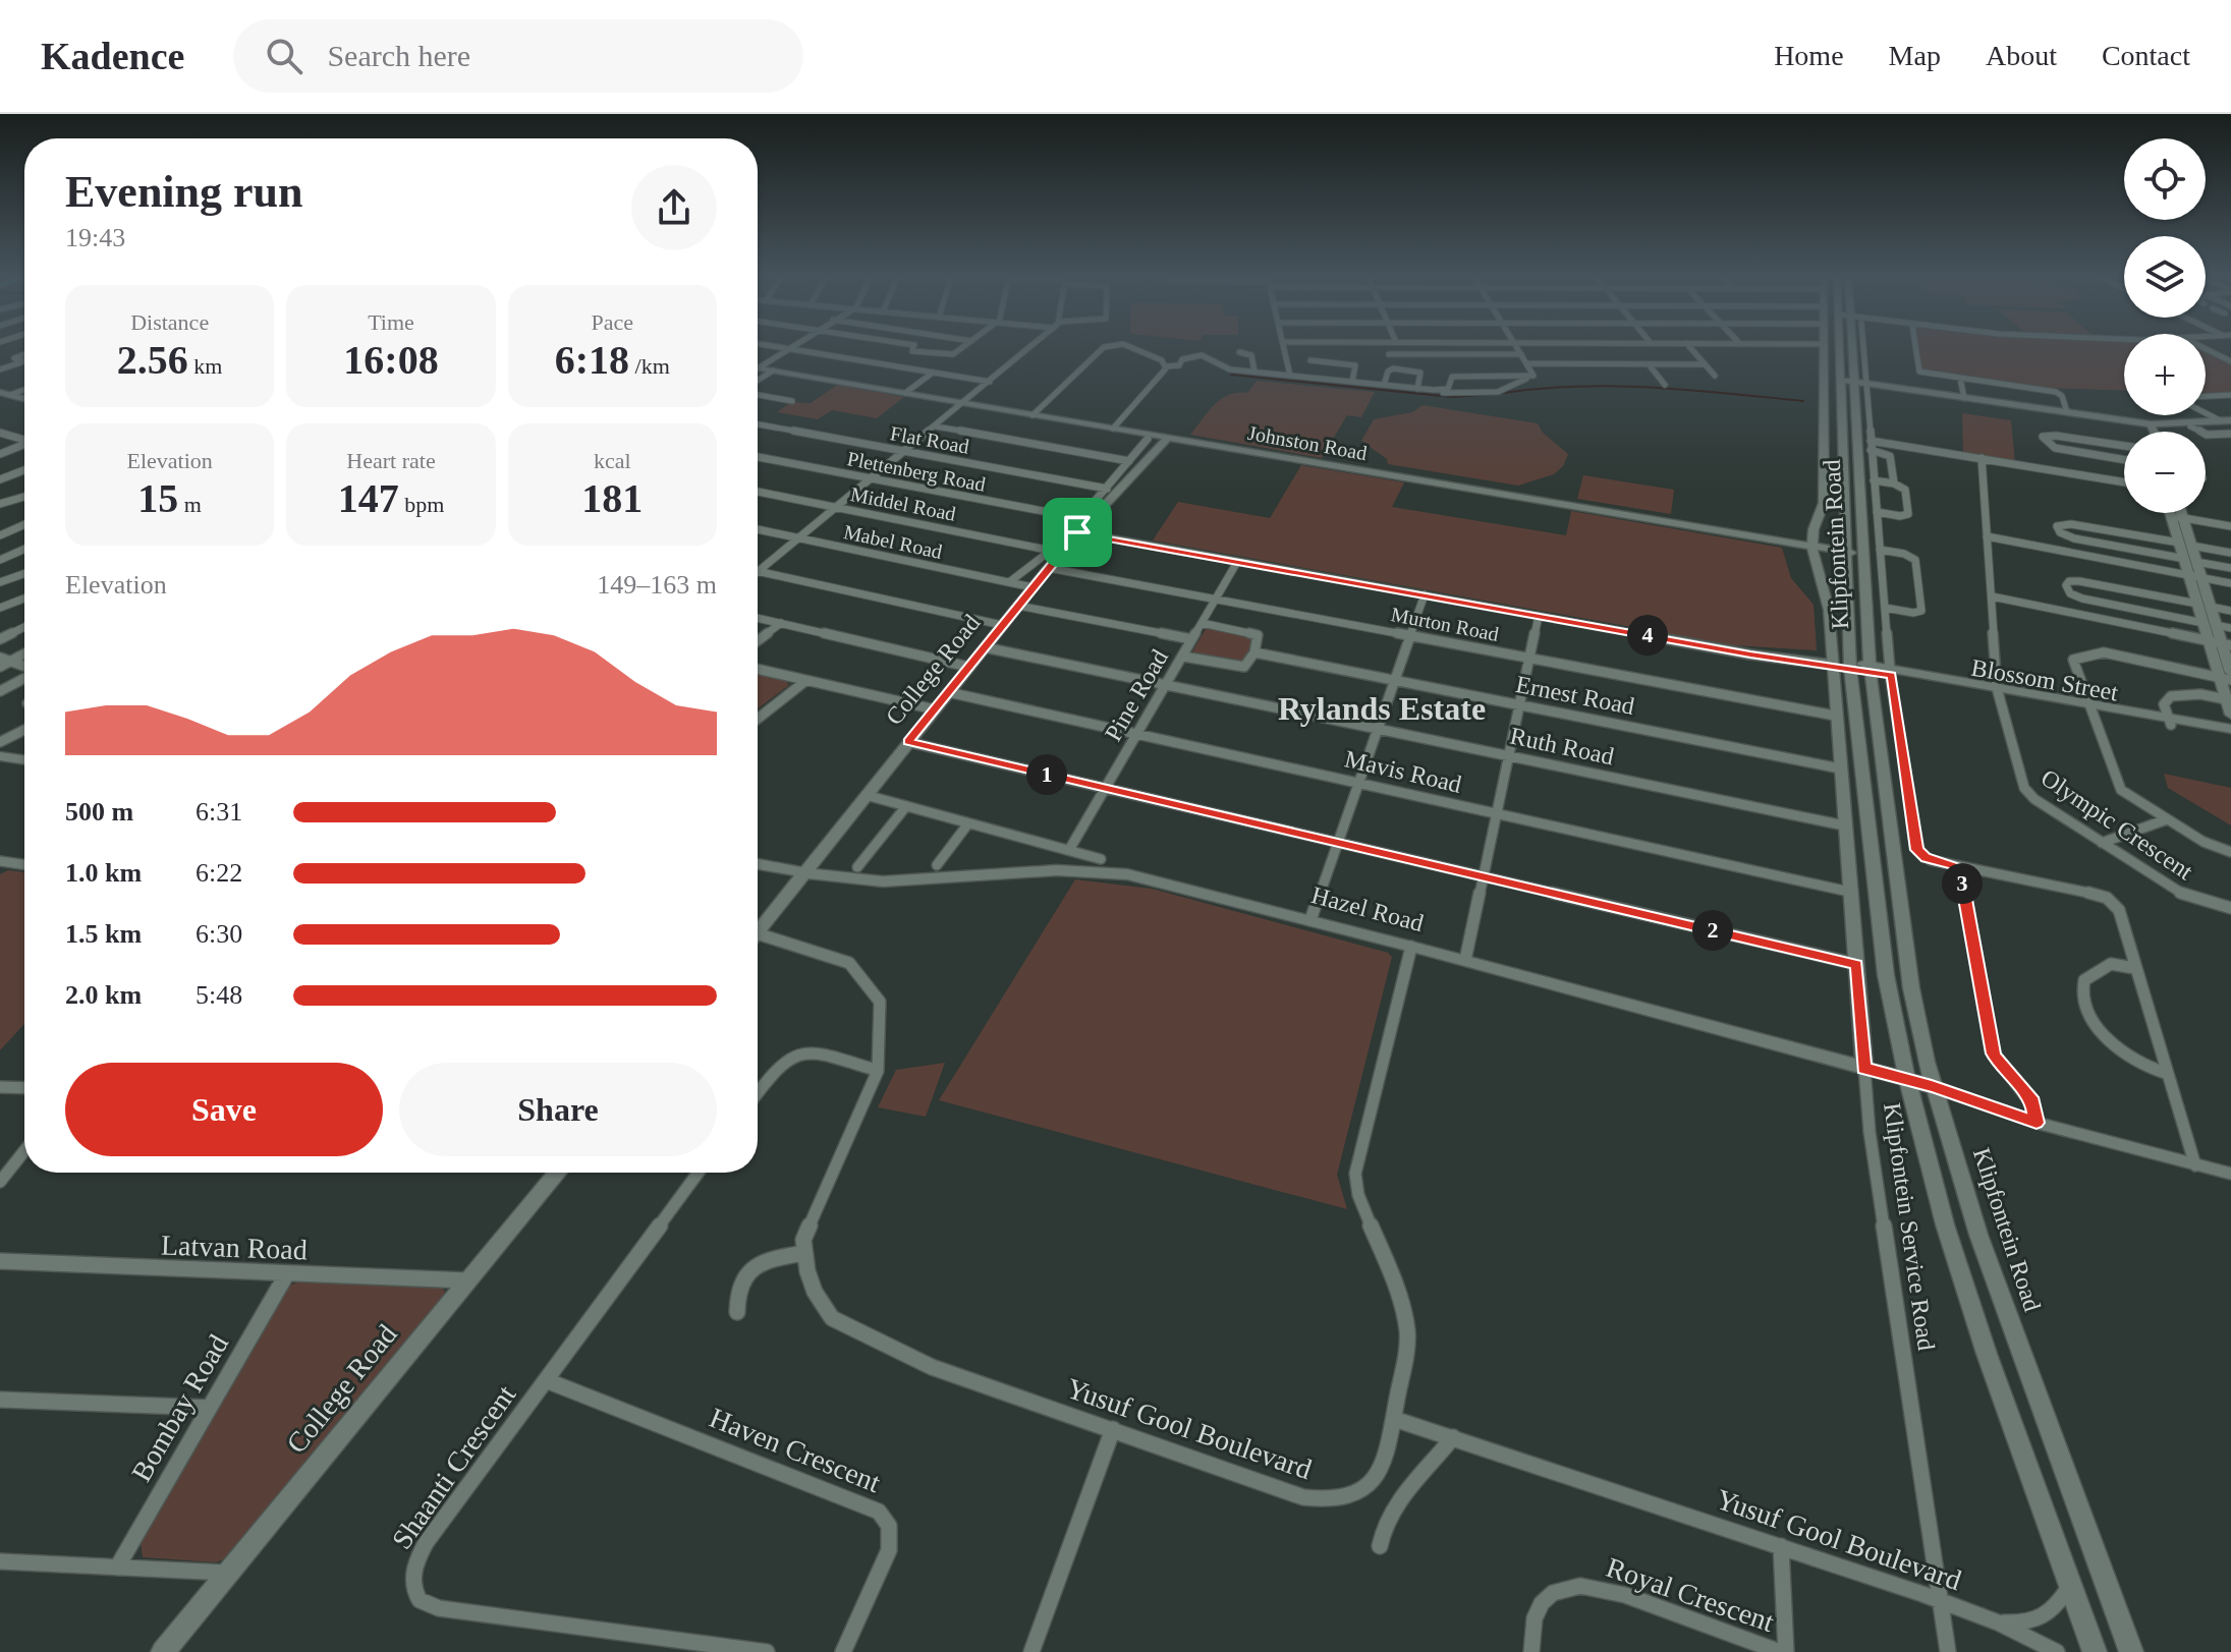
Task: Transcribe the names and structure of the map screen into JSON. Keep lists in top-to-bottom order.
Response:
{
  "streets": {
    "street": [
      "Flat Road",
      "Johnston Road",
      "Plettenberg Road",
      "Middel Road",
      "Mabel Road",
      "Klipfontein Road",
      "Murton Road",
      "College Road",
      "Blossom Street",
      "Pine Road",
      "Ernest Road",
      "Ruth Road",
      "Mavis Road",
      "Olympic Crescent",
      "Hazel Road",
      "Klipfontein Service Road",
      "Latvan Road",
      "Bombay Road",
      "Yusuf Gool Boulevard",
      "Haven Crescent",
      "Shaanti Crescent",
      "Royal Crescent"
    ]
  },
  "crossings": [
    ["Johnston Road", "Klipfontein Road"],
    ["Johnston Road", "College Road"],
    ["Johnston Road", "Klipfontein Service Road"],
    ["Mabel Road", "College Road"],
    ["Klipfontein Road", "Blossom Street"],
    ["Klipfontein Road", "Hazel Road"],
    ["Klipfontein Road", "Yusuf Gool Boulevard"],
    ["Murton Road", "College Road"],
    ["Murton Road", "Pine Road"],
    ["Murton Road", "Klipfontein Service Road"],
    ["College Road", "Ruth Road"],
    ["College Road", "Mavis Road"],
    ["College Road", "Hazel Road"],
    ["College Road", "Latvan Road"],
    ["Blossom Street", "Olympic Crescent"],
    ["Blossom Street", "Klipfontein Service Road"],
    ["Pine Road", "Ernest Road"],
    ["Pine Road", "Ruth Road"],
    ["Pine Road", "Mavis Road"],
    ["Ernest Road", "Klipfontein Service Road"],
    ["Ruth Road", "Klipfontein Service Road"],
    ["Mavis Road", "Klipfontein Service Road"],
    ["Hazel Road", "Klipfontein Service Road"],
    ["Klipfontein Service Road", "Yusuf Gool Boulevard"],
    ["Latvan Road", "Bombay Road"],
    ["Haven Crescent", "Shaanti Crescent"]
  ],
  "districts": ["Rylands Estate"],
  "page": {
    "header": "Kadence",
    "search": "Search here",
    "nav": [
      "Home",
      "Map",
      "About",
      "Contact"
    ],
    "map_buttons": ["+", "−"],
    "heading": ["Evening run", "19:43"],
    "stats": [
      ["Distance", "2.56 km"],
      ["Time", "16:08"],
      ["Pace", "6:18 /km"],
      ["Elevation", "15 m"],
      ["Heart rate", "147 bpm"],
      ["kcal", "181"]
    ],
    "chart": ["Elevation", "149–163 m"],
    "pins": [
      "4",
      "1",
      "3",
      "2"
    ],
    "list": [
      {
        "name": "500 m",
        "note": "6:31"
      },
      {
        "name": "1.0 km",
        "note": "6:22"
      },
      {
        "name": "1.5 km",
        "note": "6:30"
      },
      {
        "name": "2.0 km",
        "note": "5:48"
      }
    ],
    "buttons": ["Save", "Share"]
  }
}
